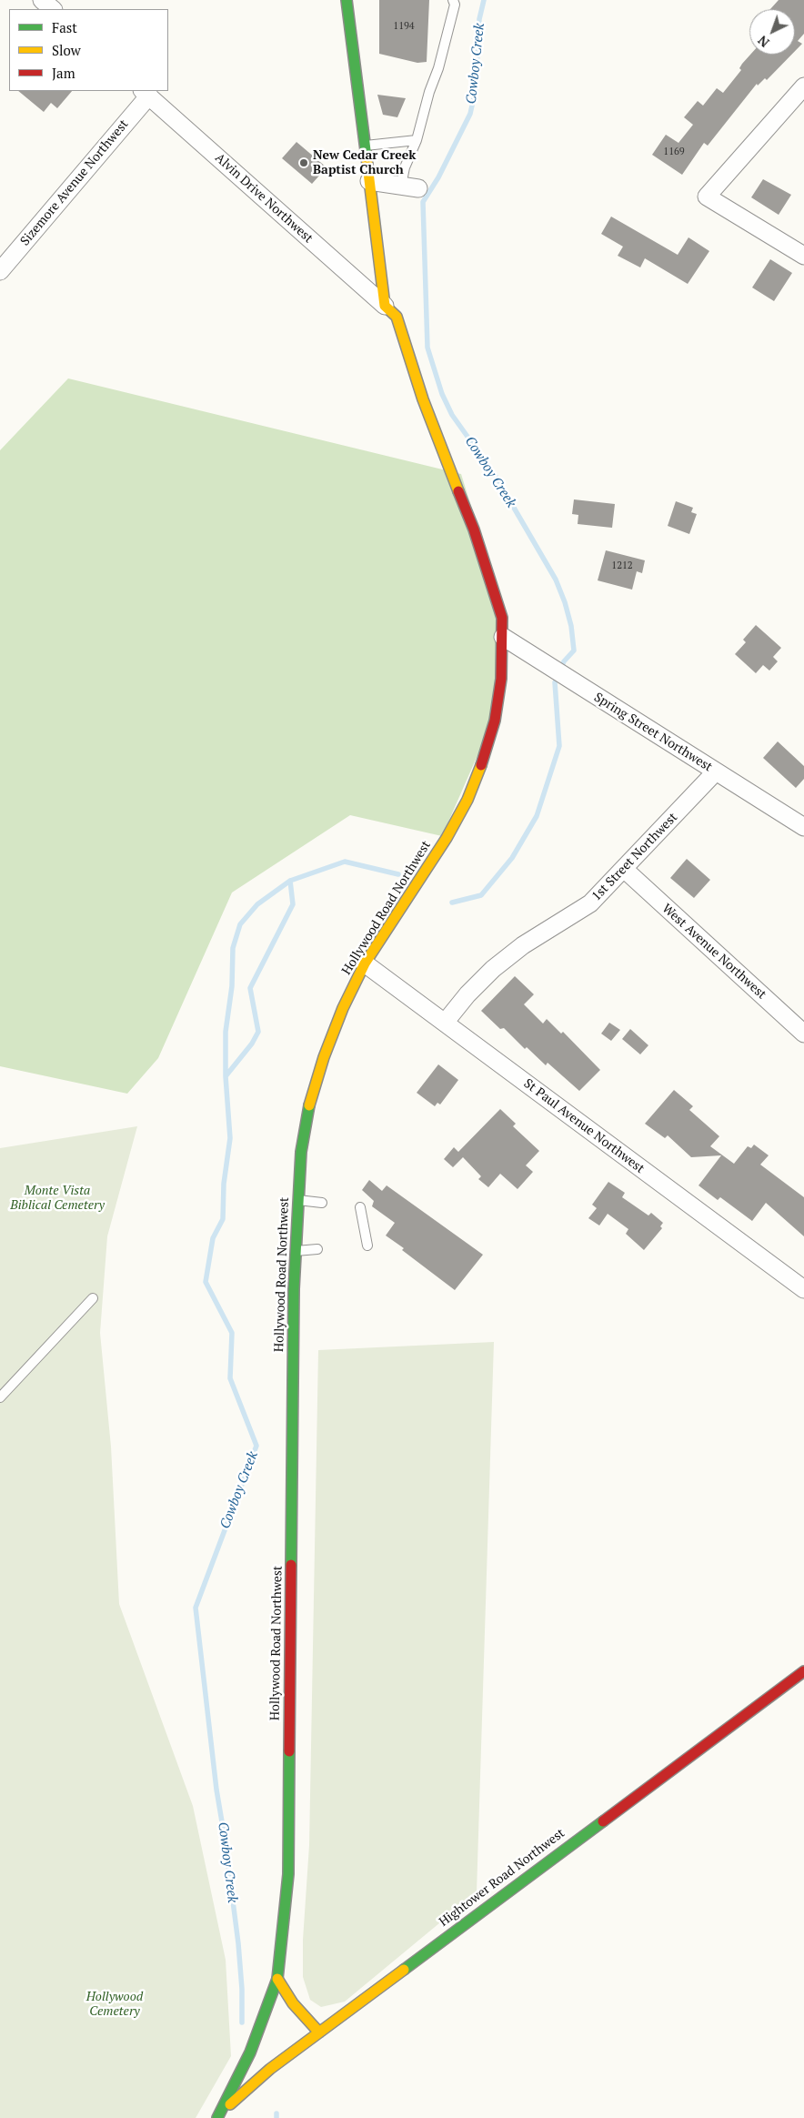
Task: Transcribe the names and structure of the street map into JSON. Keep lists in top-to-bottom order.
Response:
{
  "streets": {
    "street": [
      "Sizemore Avenue Northwest",
      "Alvin Drive Northwest",
      "Spring Street Northwest",
      "1st Street Northwest",
      "Hollywood Road Northwest",
      "West Avenue Northwest",
      "St Paul Avenue Northwest",
      "Hightower Road Northwest"
    ]
  },
  "crossings": [
    ["Sizemore Avenue Northwest", "Alvin Drive Northwest"],
    ["Alvin Drive Northwest", "Hollywood Road Northwest"],
    ["Spring Street Northwest", "1st Street Northwest"],
    ["Spring Street Northwest", "Hollywood Road Northwest"],
    ["1st Street Northwest", "West Avenue Northwest"],
    ["1st Street Northwest", "St Paul Avenue Northwest"],
    ["Hollywood Road Northwest", "St Paul Avenue Northwest"],
    ["Hollywood Road Northwest", "Hightower Road Northwest"]
  ],
  "water": ["Cowboy Creek"],
  "parks": ["Monte Vista Biblical Cemetery", "Hollywood Cemetery"],
  "places": ["New Cedar Creek Baptist Church"],
  "house_numbers": ["1194", "1169", "1212"],
  "legend": ["Fast", "Slow", "Jam"],
  "north": "bottom left"
}
